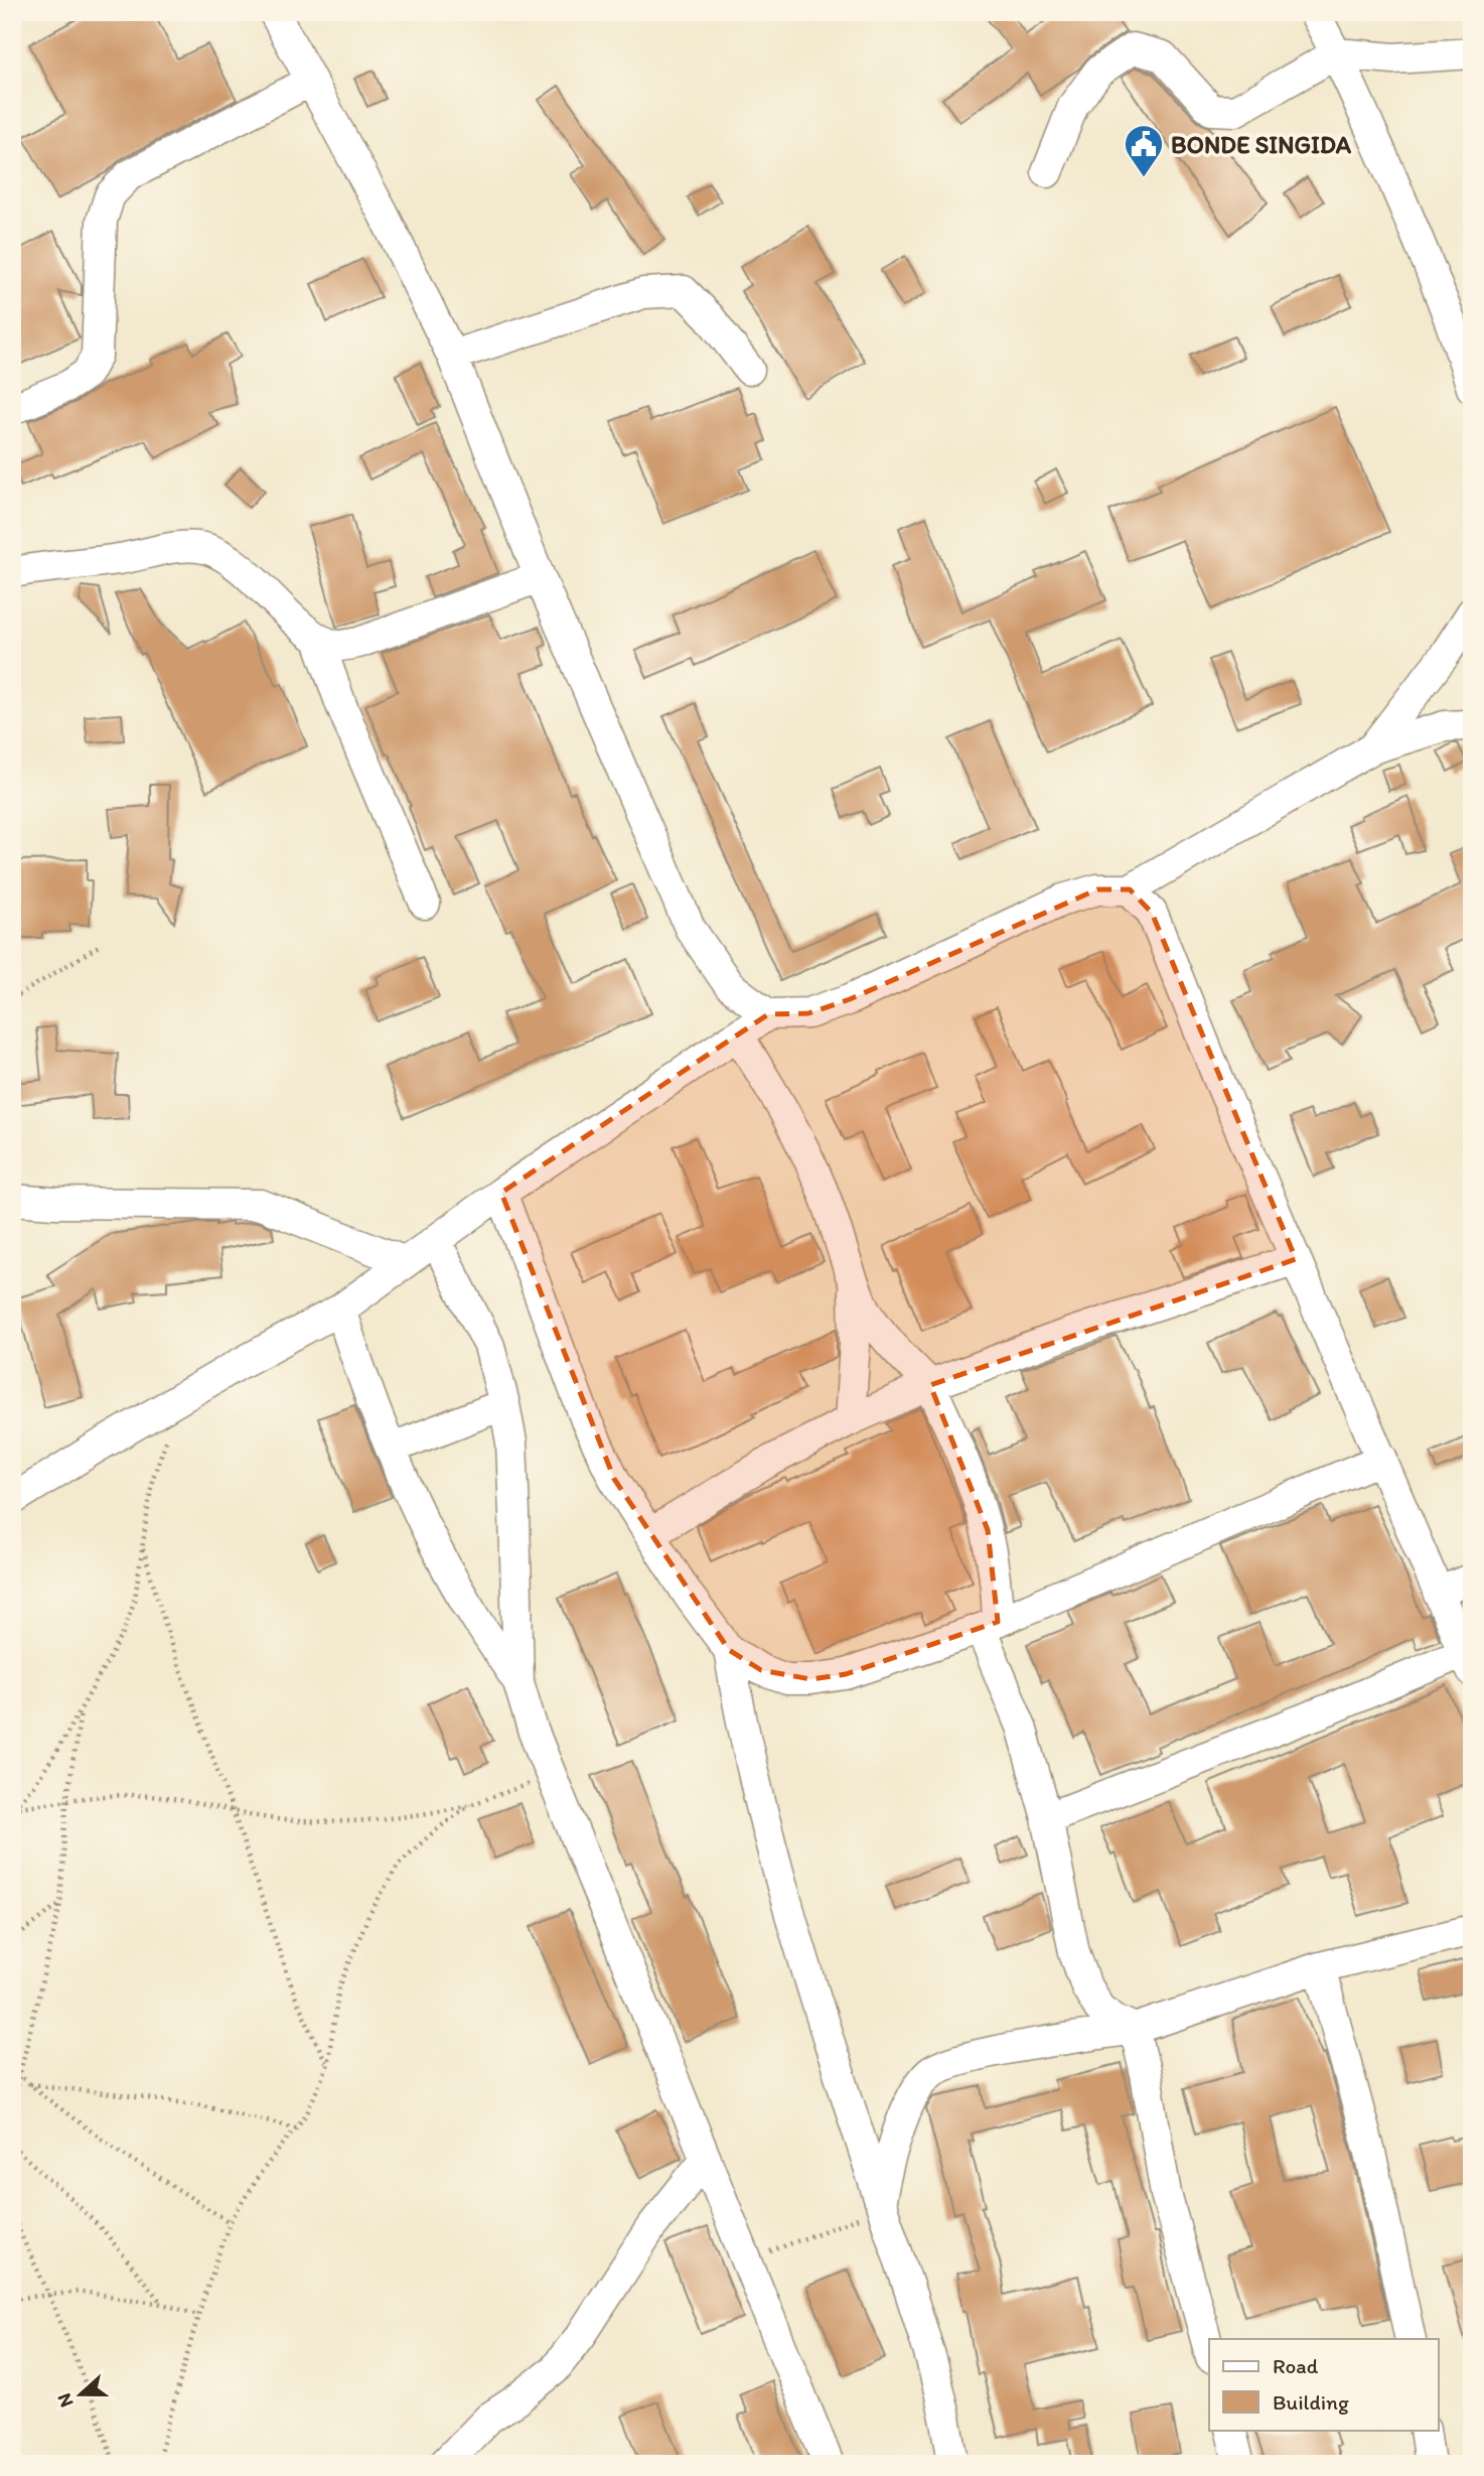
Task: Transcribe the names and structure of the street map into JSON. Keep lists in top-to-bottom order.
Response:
{
  "places": {
    "public building": ["BONDE SINGIDA"]
  },
  "legend": ["Road", "Building"],
  "north": "left"
}
